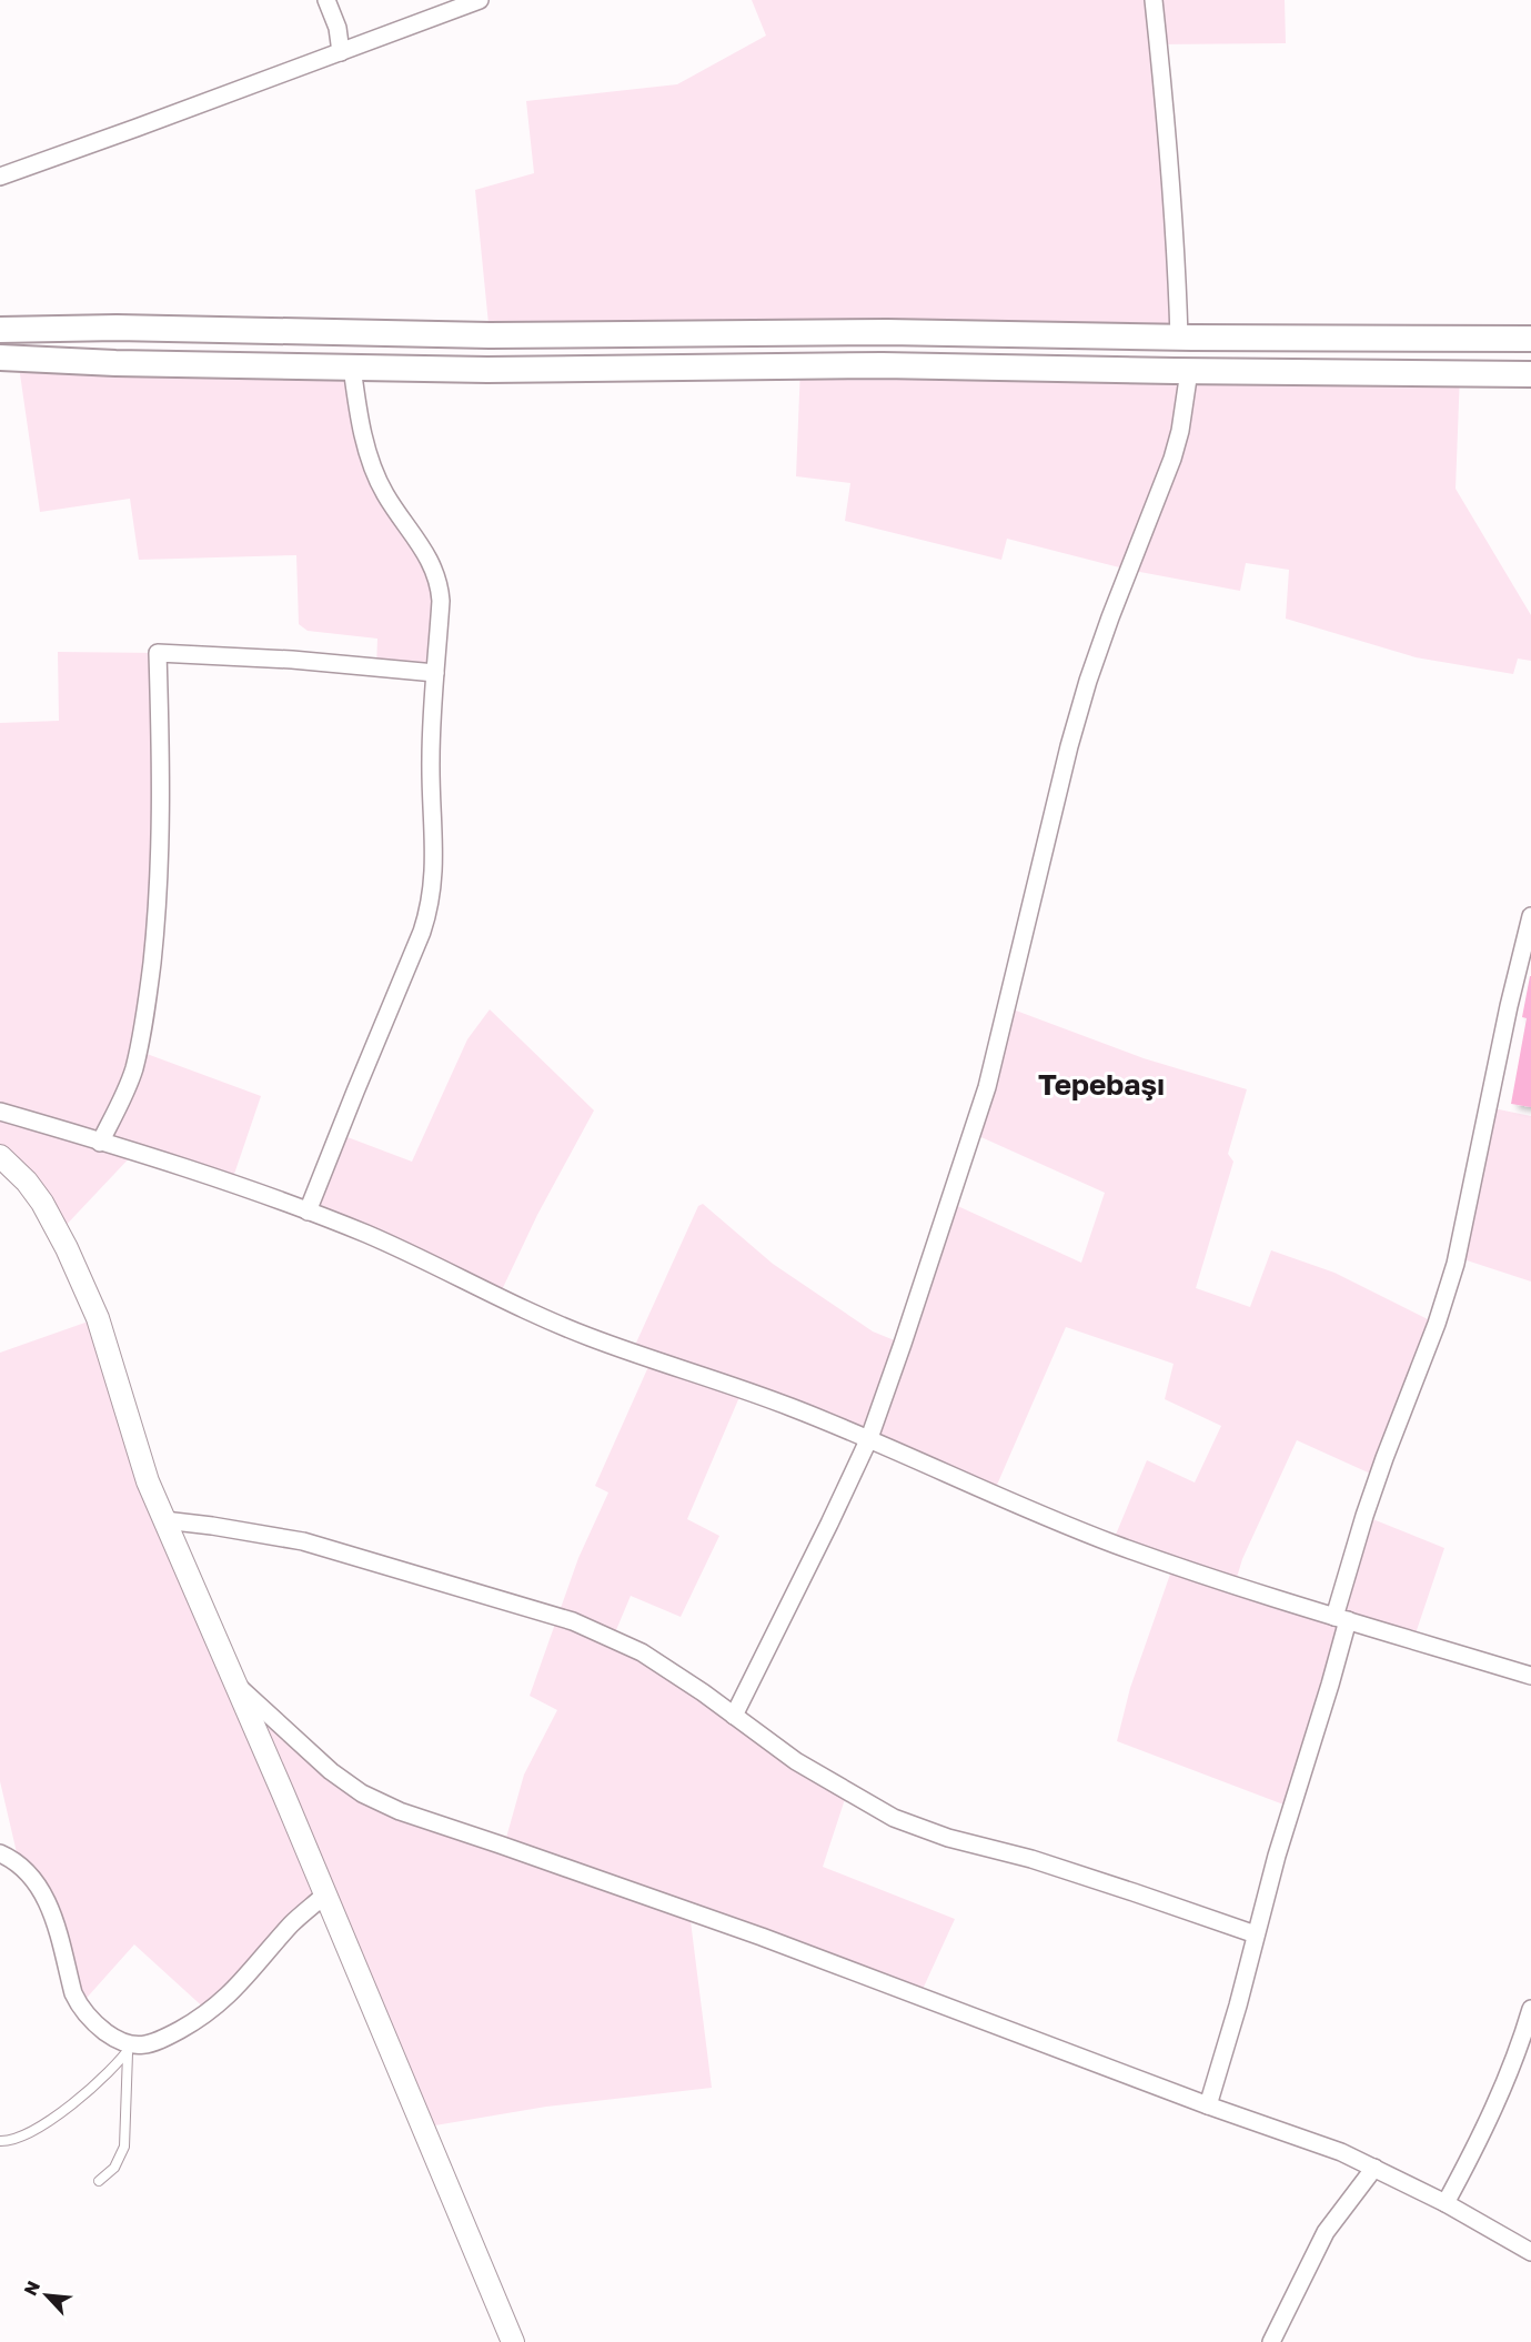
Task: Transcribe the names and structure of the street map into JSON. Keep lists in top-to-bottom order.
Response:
{
  "districts": ["Tepebaşı"],
  "north": "top left"
}
